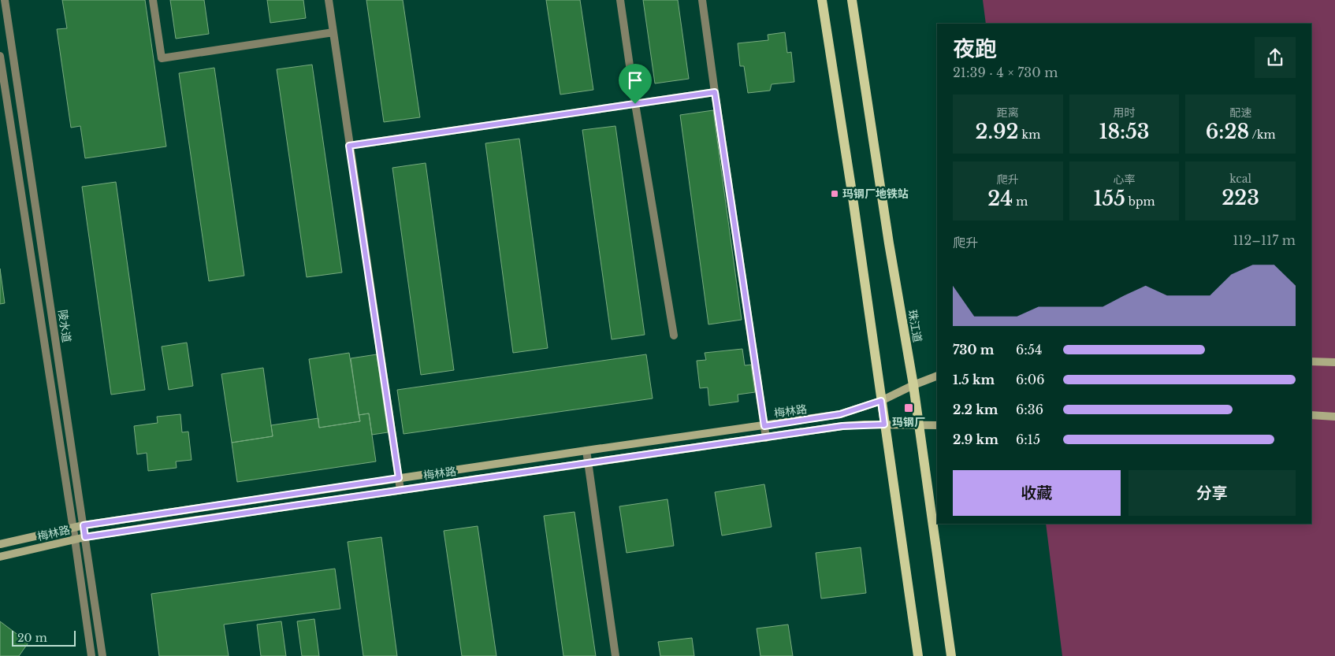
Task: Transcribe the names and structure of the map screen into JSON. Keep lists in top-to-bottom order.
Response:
{
  "streets": {
    "main road": ["珠江道"],
    "street": ["陵水道", "梅林路"]
  },
  "crossings": [
    ["陵水道", "梅林路"],
    ["珠江道", "梅林路"]
  ],
  "places": {
    "transit": ["玛钢厂地铁站", "玛钢厂"]
  },
  "scale_bar": "20 m",
  "page": {
    "heading": ["夜跑", "21:39 · 4 × 730 m"],
    "stats": [
      ["距离", "2.92 km"],
      ["用时", "18:53"],
      ["配速", "6:28 /km"],
      ["爬升", "24 m"],
      ["心率", "155 bpm"],
      ["kcal", "223"]
    ],
    "chart": ["爬升", "112–117 m"],
    "list": [
      {
        "name": "730 m",
        "note": "6:54"
      },
      {
        "name": "1.5 km",
        "note": "6:06"
      },
      {
        "name": "2.2 km",
        "note": "6:36"
      },
      {
        "name": "2.9 km",
        "note": "6:15"
      }
    ],
    "buttons": ["收藏", "分享"],
    "scale": "20 m"
  }
}
